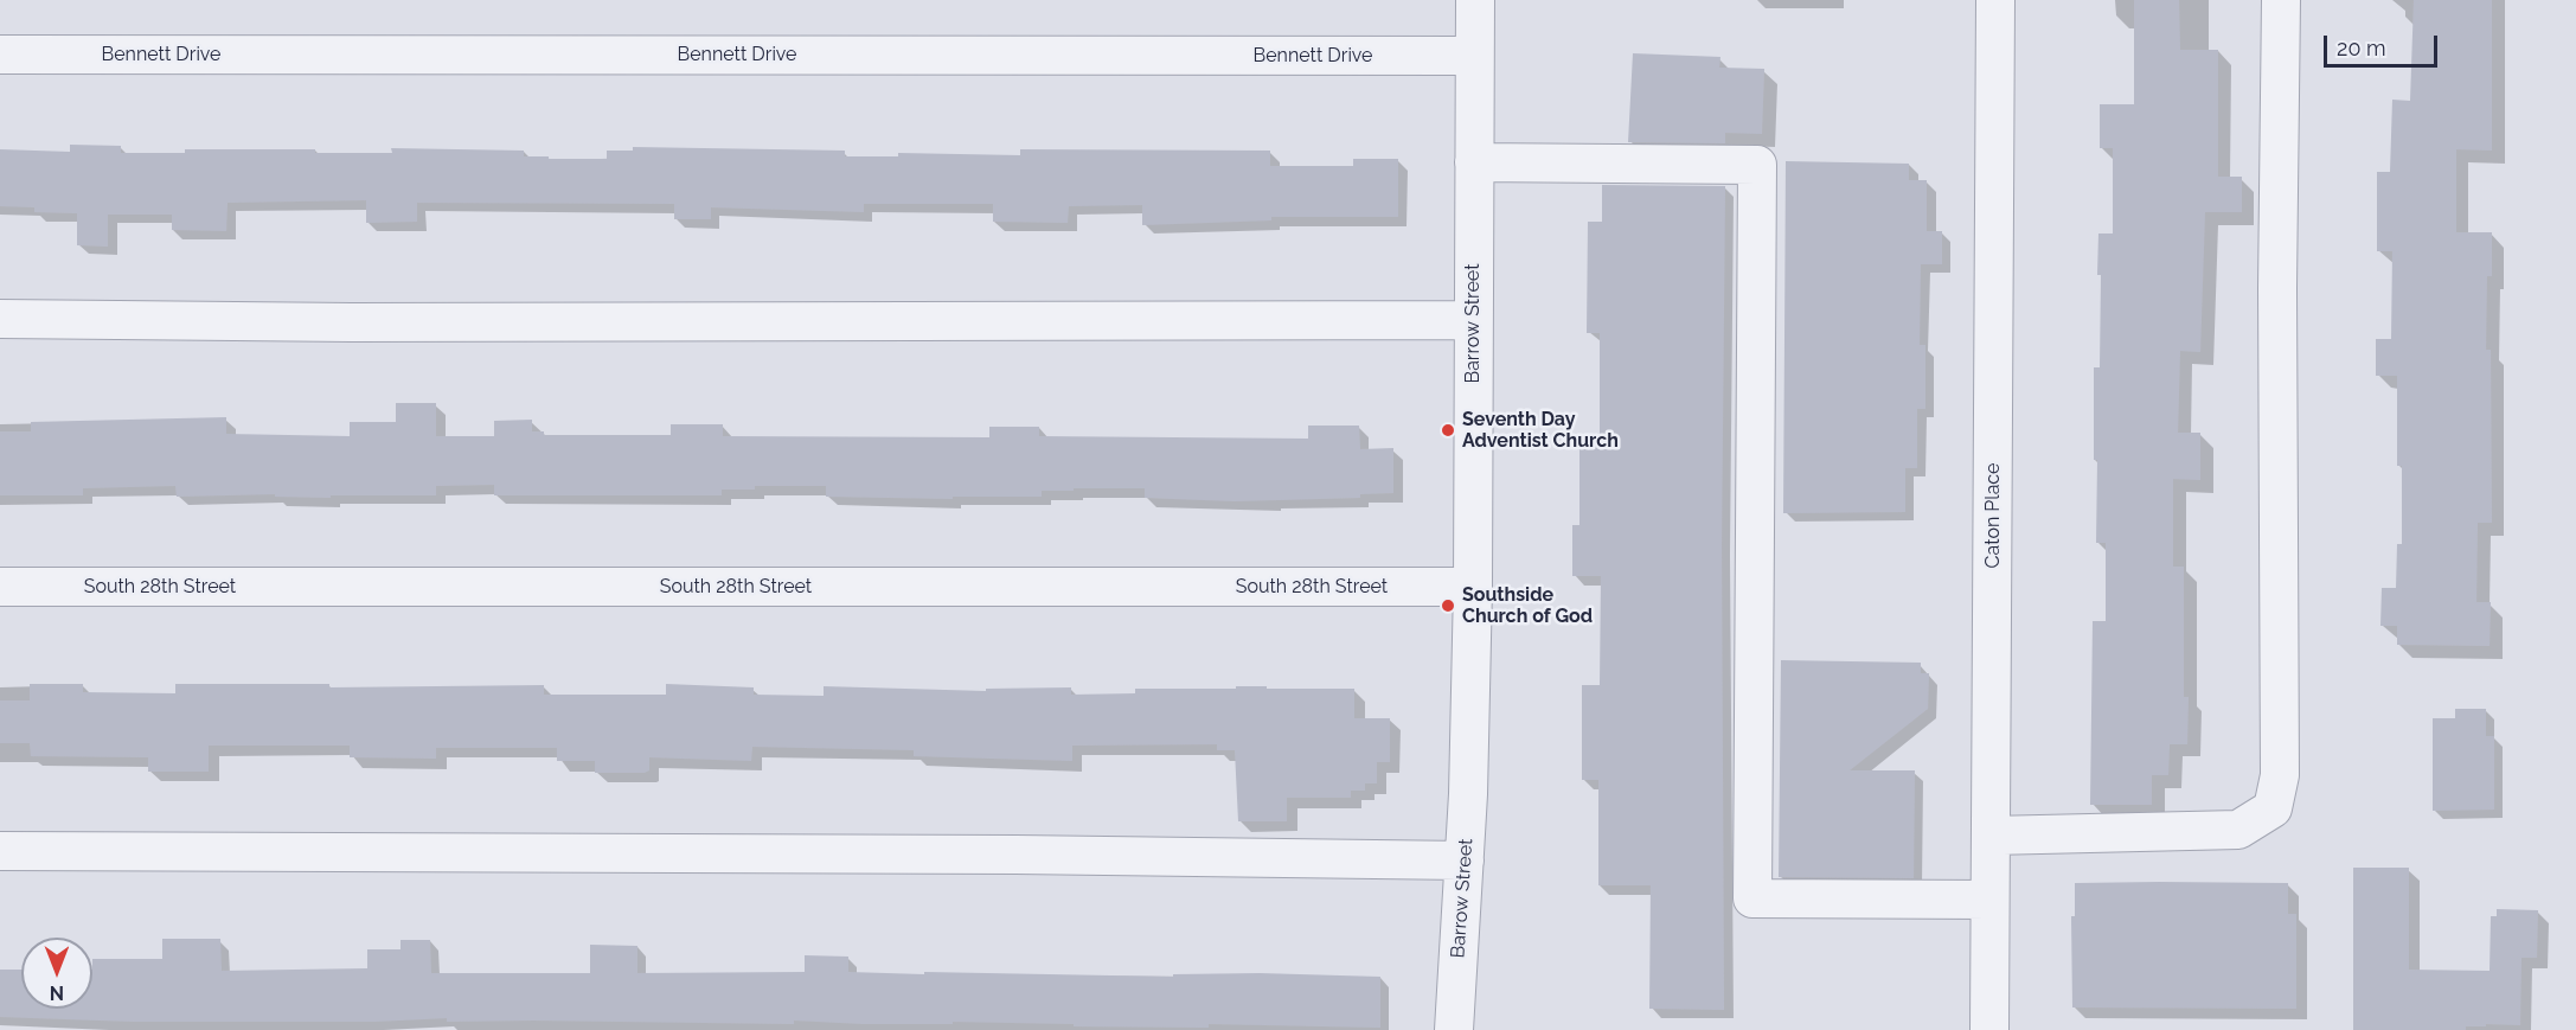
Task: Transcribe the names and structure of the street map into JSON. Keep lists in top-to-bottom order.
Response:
{
  "streets": {
    "street": [
      "Bennett Drive",
      "Barrow Street",
      "Caton Place",
      "South 28th Street"
    ]
  },
  "crossings": [
    ["Bennett Drive", "Barrow Street"],
    ["Barrow Street", "South 28th Street"]
  ],
  "places": ["Seventh Day Adventist Church", "Southside Church of God"],
  "scale_bar": "20 m",
  "north": "bottom"
}
